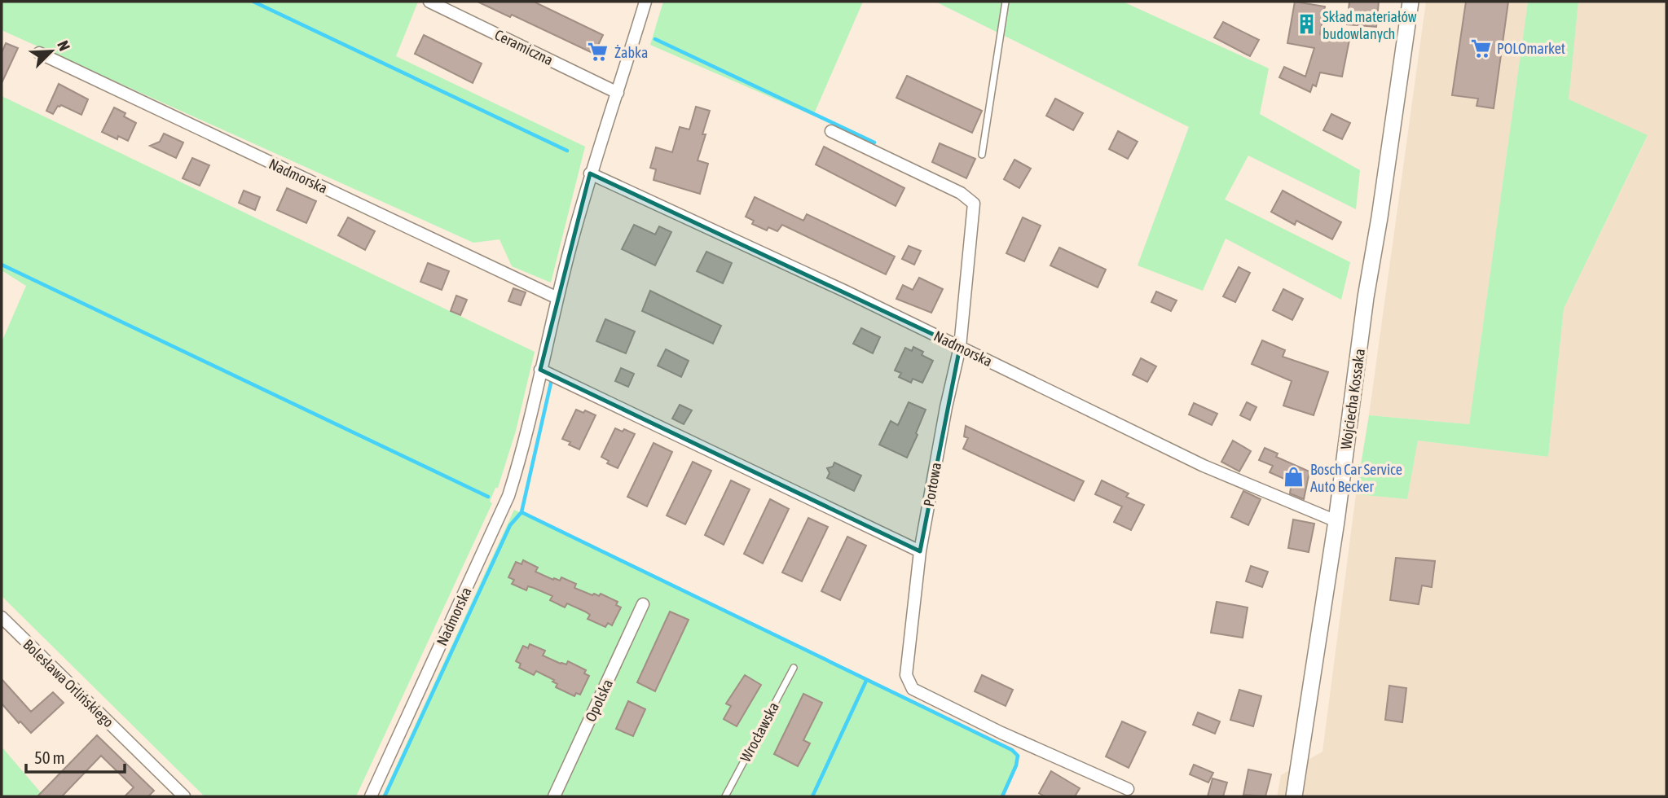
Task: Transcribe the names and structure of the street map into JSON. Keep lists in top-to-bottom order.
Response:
{
  "streets": {
    "main road": ["Wojciecha Kossaka"],
    "street": [
      "Ceramiczna",
      "Nadmorska",
      "Portowa",
      "Bolesława Orlińskiego",
      "Opolska"
    ],
    "lane": ["Wrocławska"]
  },
  "crossings": [
    ["Ceramiczna", "Nadmorska"],
    ["Nadmorska", "Wojciecha Kossaka"],
    ["Nadmorska", "Portowa"]
  ],
  "places": {
    "building": ["Skład materiałów budowlanych"],
    "supermarket": ["POLOmarket", "Żabka"],
    "shop": ["Bosch Car Service Auto Becker"]
  },
  "scale_bar": "50 m",
  "north": "top right"
}
